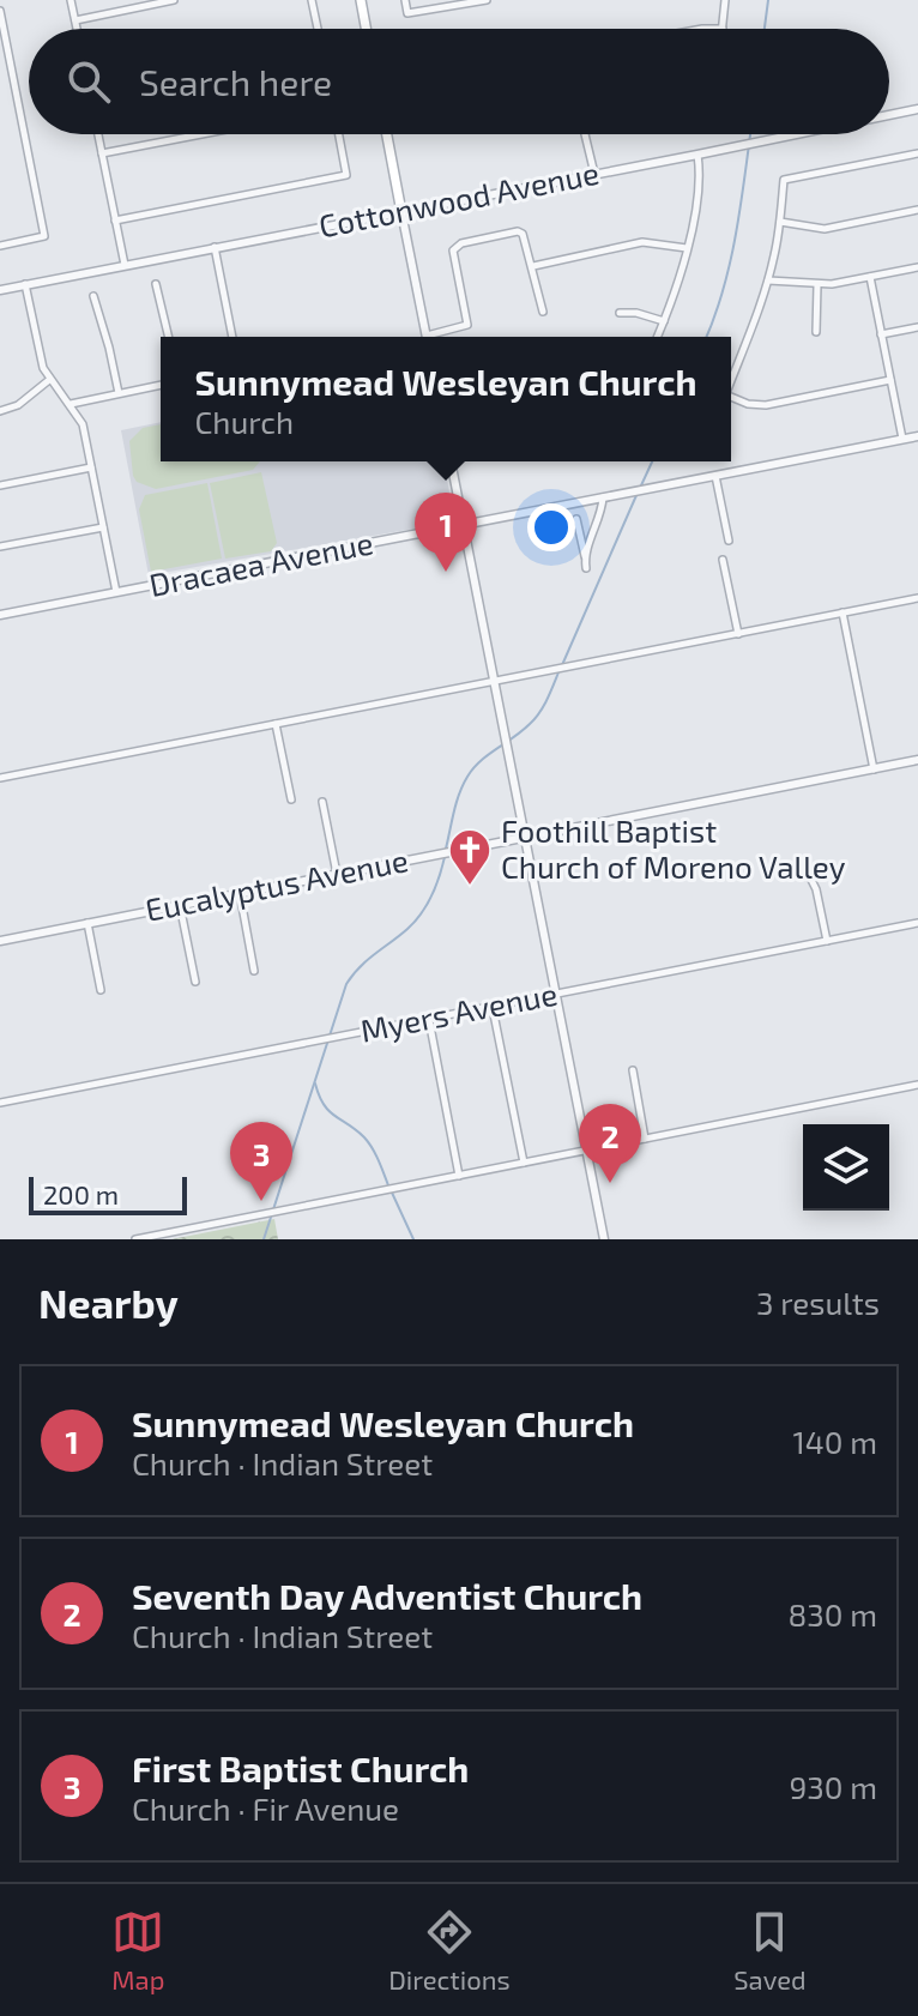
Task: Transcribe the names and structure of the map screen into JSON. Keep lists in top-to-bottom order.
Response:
{
  "streets": {
    "street": [
      "Cottonwood Avenue",
      "Dracaea Avenue",
      "Eucalyptus Avenue",
      "Myers Avenue"
    ]
  },
  "places": {
    "church": ["Foothill Baptist Church of Moreno Valley"]
  },
  "scale_bar": "200 m",
  "page": {
    "search": "Search here",
    "popup": ["Sunnymead Wesleyan Church", "Church"],
    "pins": ["1", "2", "3"],
    "scale": "200 m",
    "heading": ["Nearby", "3 results"],
    "list": [
      {
        "mark": "1",
        "name": "Sunnymead Wesleyan Church",
        "note": "Church · Indian Street",
        "value": "140 m"
      },
      {
        "mark": "2",
        "name": "Seventh Day Adventist Church",
        "note": "Church · Indian Street",
        "value": "830 m"
      },
      {
        "mark": "3",
        "name": "First Baptist Church",
        "note": "Church · Fir Avenue",
        "value": "930 m"
      }
    ],
    "nav": ["Map", "Directions", "Saved"]
  }
}
